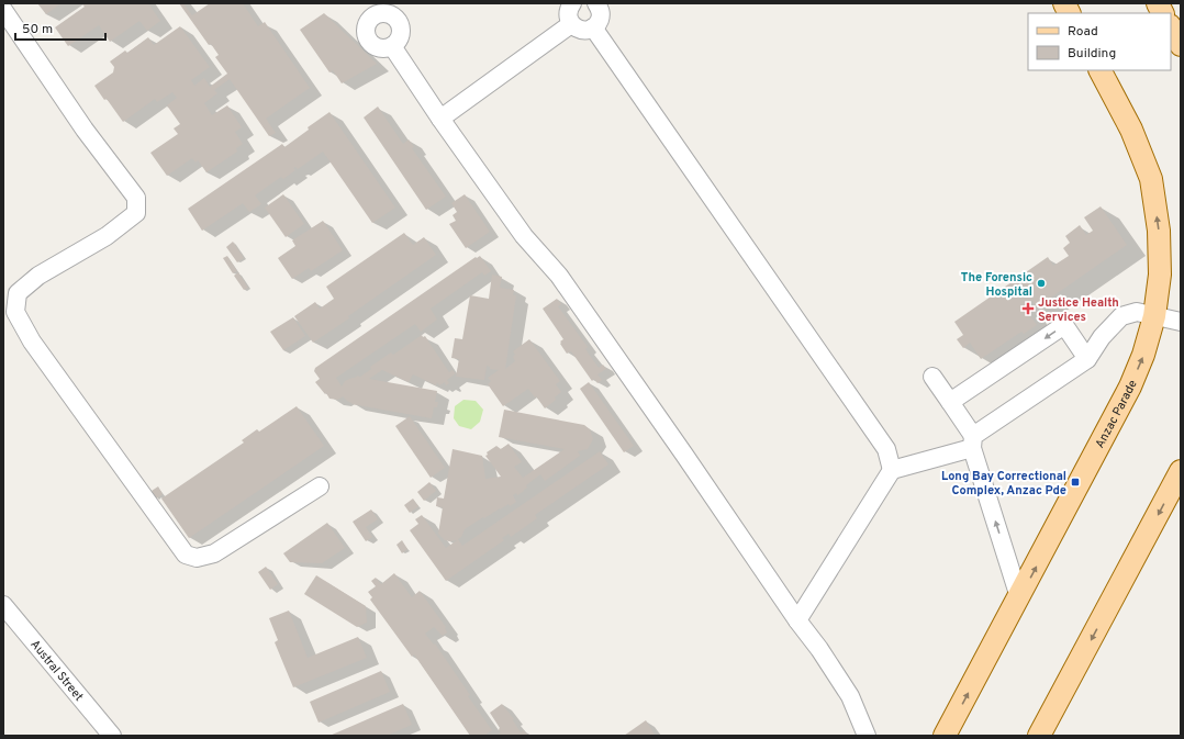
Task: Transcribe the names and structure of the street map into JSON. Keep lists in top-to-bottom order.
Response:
{
  "streets": {
    "main road": ["Anzac Parade"],
    "street": ["Austral Street"]
  },
  "places": {
    "other": ["The Forensic Hospital"],
    "health": ["Justice Health Services"],
    "transit": ["Long Bay Correctional Complex, Anzac Pde"]
  },
  "legend": ["Road", "Building"],
  "scale_bar": "50 m"
}
